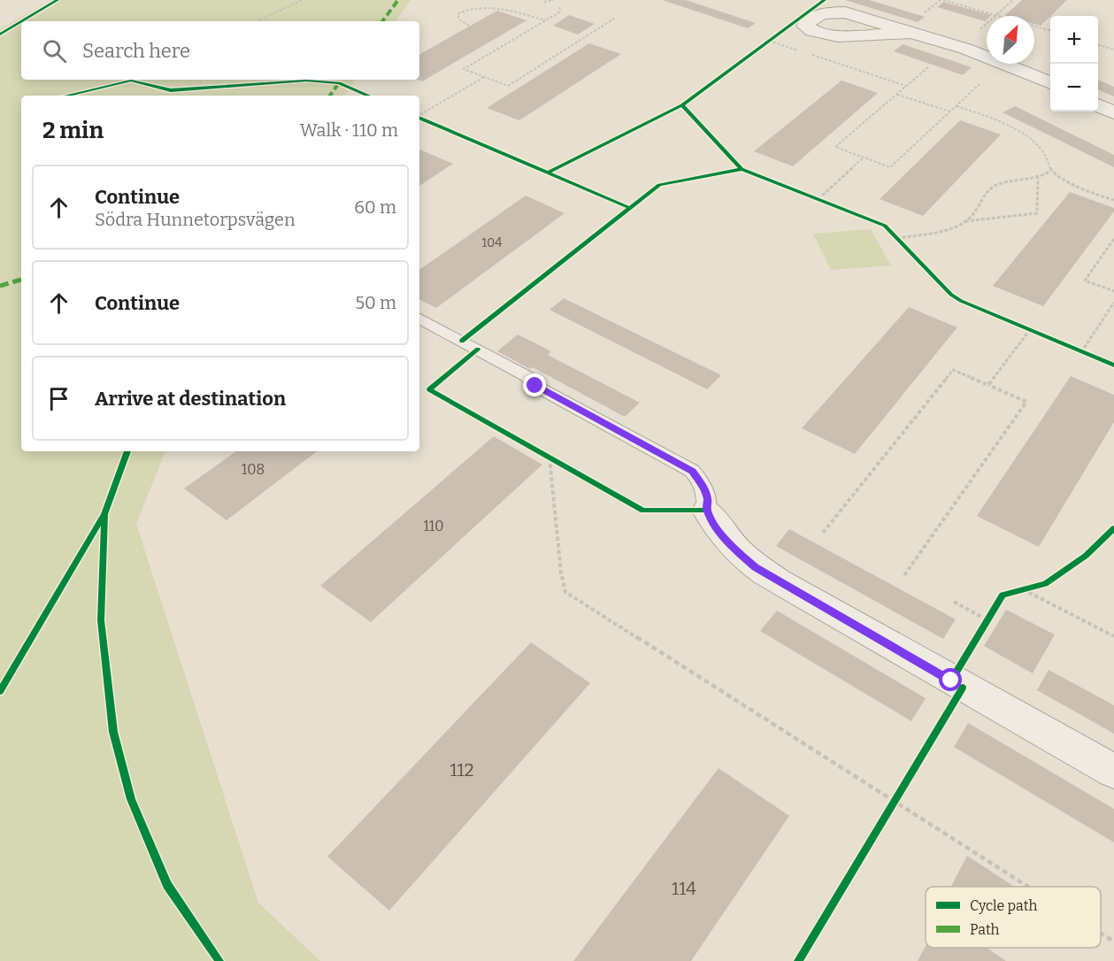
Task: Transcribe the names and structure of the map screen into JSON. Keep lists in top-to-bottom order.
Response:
{
  "house_numbers": [
    "104",
    "108",
    "110",
    "112",
    "114"
  ],
  "legend": ["Cycle path", "Path"],
  "north": "top right",
  "page": {
    "map_buttons": ["+", "−"],
    "search": "Search here",
    "heading": ["2 min", "Walk · 110 m"],
    "list": [
      ["Continue", "Södra Hunnetorpsvägen", "60 m"],
      ["Continue", "50 m"],
      "Arrive at destination"
    ]
  }
}
